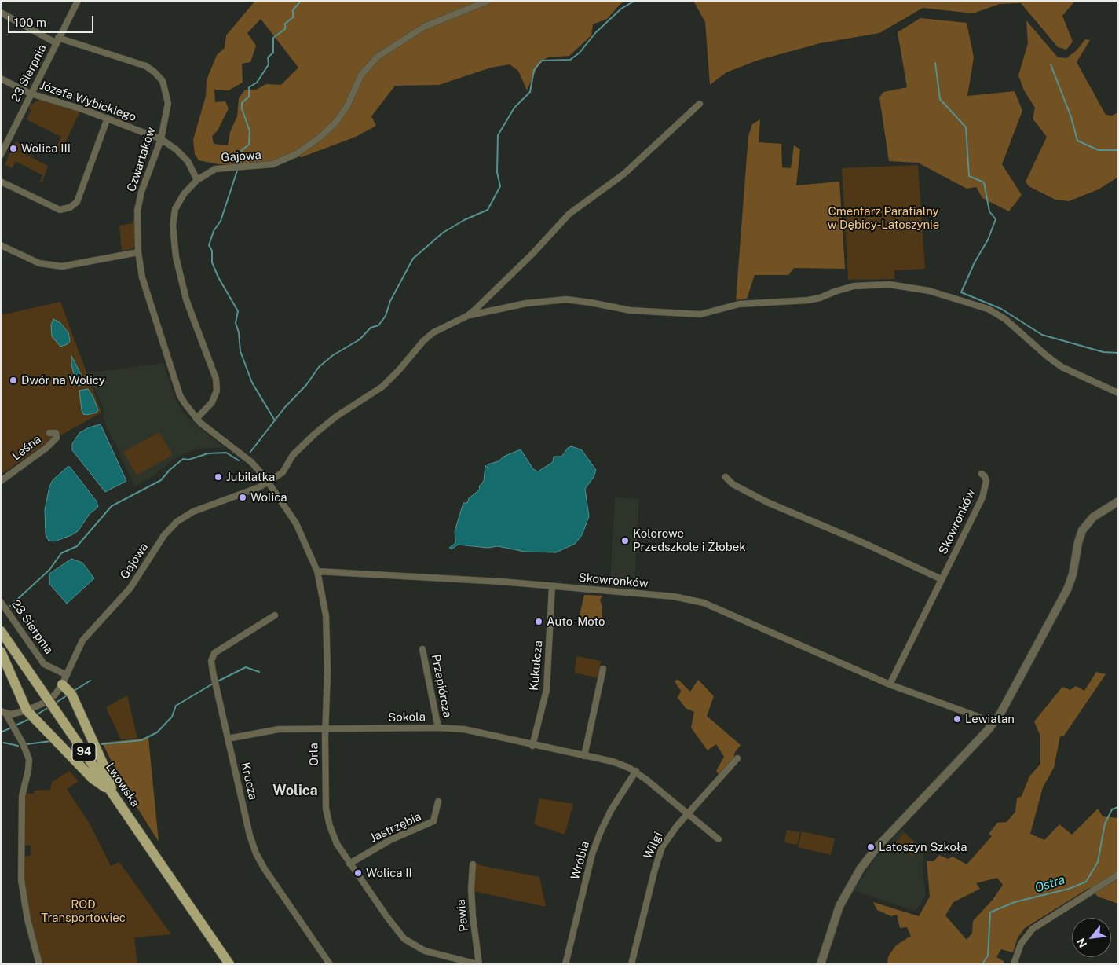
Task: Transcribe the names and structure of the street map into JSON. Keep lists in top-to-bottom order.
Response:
{
  "streets": {
    "main road": ["94", "Lwowska"],
    "street": [
      "23 Sierpnia",
      "Józefa Wybickiego",
      "Gajowa",
      "Czwartaków",
      "Leśna",
      "Skowronków",
      "Kukułcza",
      "Przepiórcza",
      "Sokola",
      "Orla",
      "Krucza",
      "Jastrzębia",
      "Wilgi",
      "Wróbla",
      "Pawia"
    ]
  },
  "crossings": [
    ["23 Sierpnia", "Józefa Wybickiego"],
    ["23 Sierpnia", "Gajowa"],
    ["23 Sierpnia", "Czwartaków"],
    ["Józefa Wybickiego", "Gajowa"],
    ["Józefa Wybickiego", "Czwartaków"],
    ["Gajowa", "Czwartaków"],
    ["Gajowa", "Orla"],
    ["Skowronków", "Kukułcza"],
    ["Skowronków", "Orla"],
    ["Kukułcza", "Sokola"],
    ["Przepiórcza", "Sokola"],
    ["Sokola", "Orla"],
    ["Sokola", "Krucza"],
    ["Sokola", "Wilgi"],
    ["Sokola", "Wróbla"],
    ["Orla", "Jastrzębia"],
    ["Orla", "Pawia"]
  ],
  "districts": ["Wolica"],
  "water": ["Ostra"],
  "parks": ["Cmentarz Parafialny w Dębicy-Latoszynie", "ROD Transportowiec"],
  "places": [
    "Wolica III",
    "Dwór na Wolicy",
    "Jubilatka",
    "Wolica",
    "Kolorowe Przedszkole i Żłobek",
    "Auto-Moto",
    "Lewiatan",
    "Latoszyn Szkoła",
    "Wolica II"
  ],
  "scale_bar": "100 m",
  "north": "bottom left"
}
